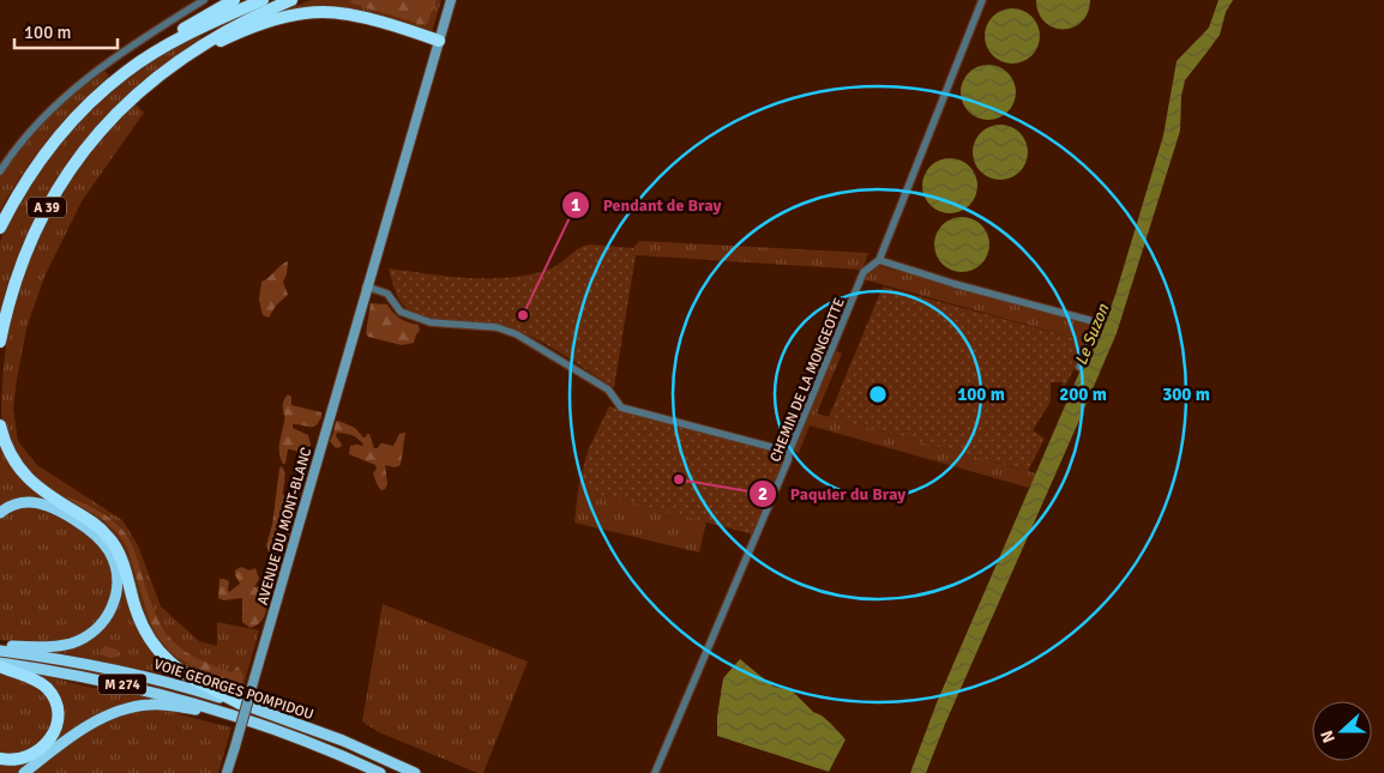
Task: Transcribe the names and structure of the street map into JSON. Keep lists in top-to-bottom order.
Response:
{
  "streets": {
    "highway": ["A 39", "M 274", "VOIE GEORGES POMPIDOU"],
    "main road": ["AVENUE DU MONT-BLANC"],
    "street": ["CHEMIN DE LA MONGEOTTE"]
  },
  "water": ["Le Suzon"],
  "places": ["Pendant de Bray", "Paquier du Bray"],
  "scale_bar": "100 m",
  "north": "left",
  "rings": ["100 m", "200 m", "300 m"]
}
